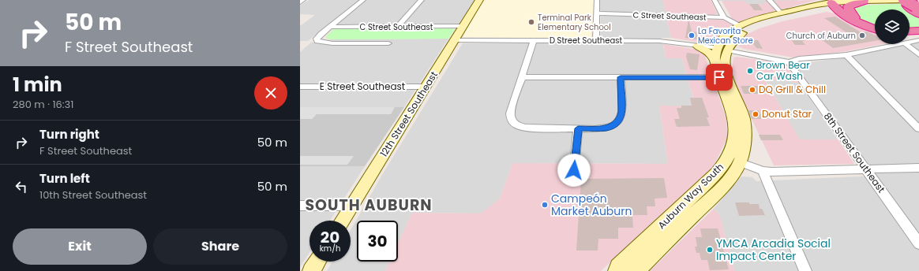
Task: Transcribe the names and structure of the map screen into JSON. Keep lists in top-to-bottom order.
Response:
{
  "streets": {
    "main road": ["12th Street Southeast", "Auburn Way South"],
    "street": [
      "C Street Southeast",
      "D Street Southeast",
      "E Street Southeast",
      "8th Street Southeast"
    ]
  },
  "crossings": [
    ["C Street Southeast", "12th Street Southeast"],
    ["D Street Southeast", "12th Street Southeast"],
    ["E Street Southeast", "12th Street Southeast"]
  ],
  "districts": ["SOUTH AUBURN"],
  "places": [
    "Terminal Park Elementary School",
    "La Favorita Mexican Store",
    "Church of Auburn",
    "Brown Bear Car Wash",
    "DQ Grill & Chill",
    "Donut Star",
    "Campeón Market Auburn",
    "YMCA Arcadia Social Impact Center"
  ],
  "page": {
    "turn": ["50 m", "F Street Southeast"],
    "heading": ["1 min", "280 m · 16:31"],
    "list": [
      {
        "name": "Turn right",
        "note": "F Street Southeast",
        "value": "50 m"
      },
      {
        "name": "Turn left",
        "note": "10th Street Southeast",
        "value": "50 m"
      }
    ],
    "speed": "20 km/h",
    "limit": "30",
    "buttons": ["Exit", "Share"]
  }
}
